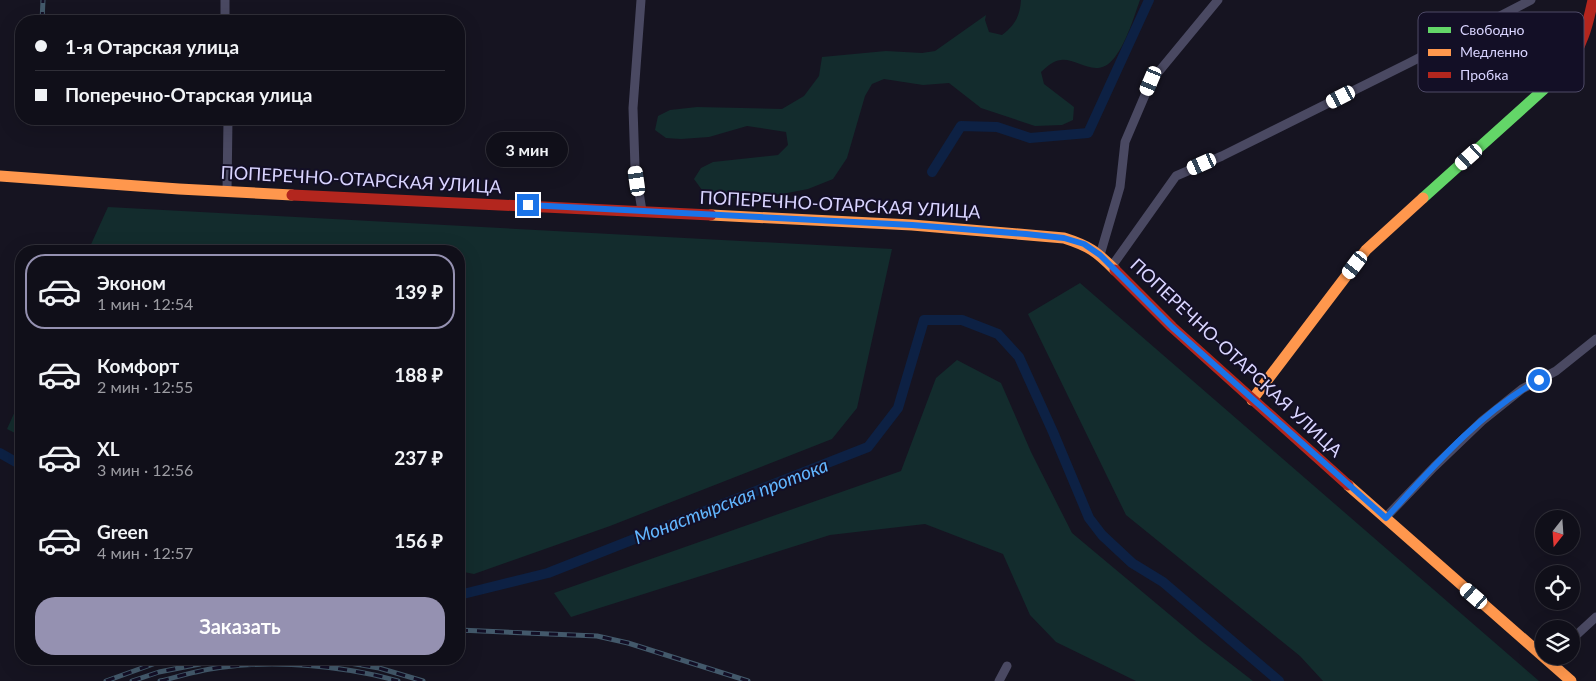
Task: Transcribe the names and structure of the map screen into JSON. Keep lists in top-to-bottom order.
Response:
{
  "streets": {
    "street": ["ПОПЕРЕЧНО-ОТАРСКАЯ УЛИЦА"]
  },
  "water": ["Монастырская протока"],
  "legend": ["Свободно", "Медленно", "Пробка"],
  "north": "bottom",
  "page": {
    "banner": ["1-я Отарская улица", "Поперечно-Отарская улица"],
    "bubble": "3 мин",
    "list": [
      {
        "name": "Эконом",
        "note": "1 мин · 12:54",
        "value": "139 ₽"
      },
      {
        "name": "Комфорт",
        "note": "2 мин · 12:55",
        "value": "188 ₽"
      },
      {
        "name": "XL",
        "note": "3 мин · 12:56",
        "value": "237 ₽"
      },
      {
        "name": "Green",
        "note": "4 мин · 12:57",
        "value": "156 ₽"
      }
    ],
    "buttons": "Заказать"
  }
}
